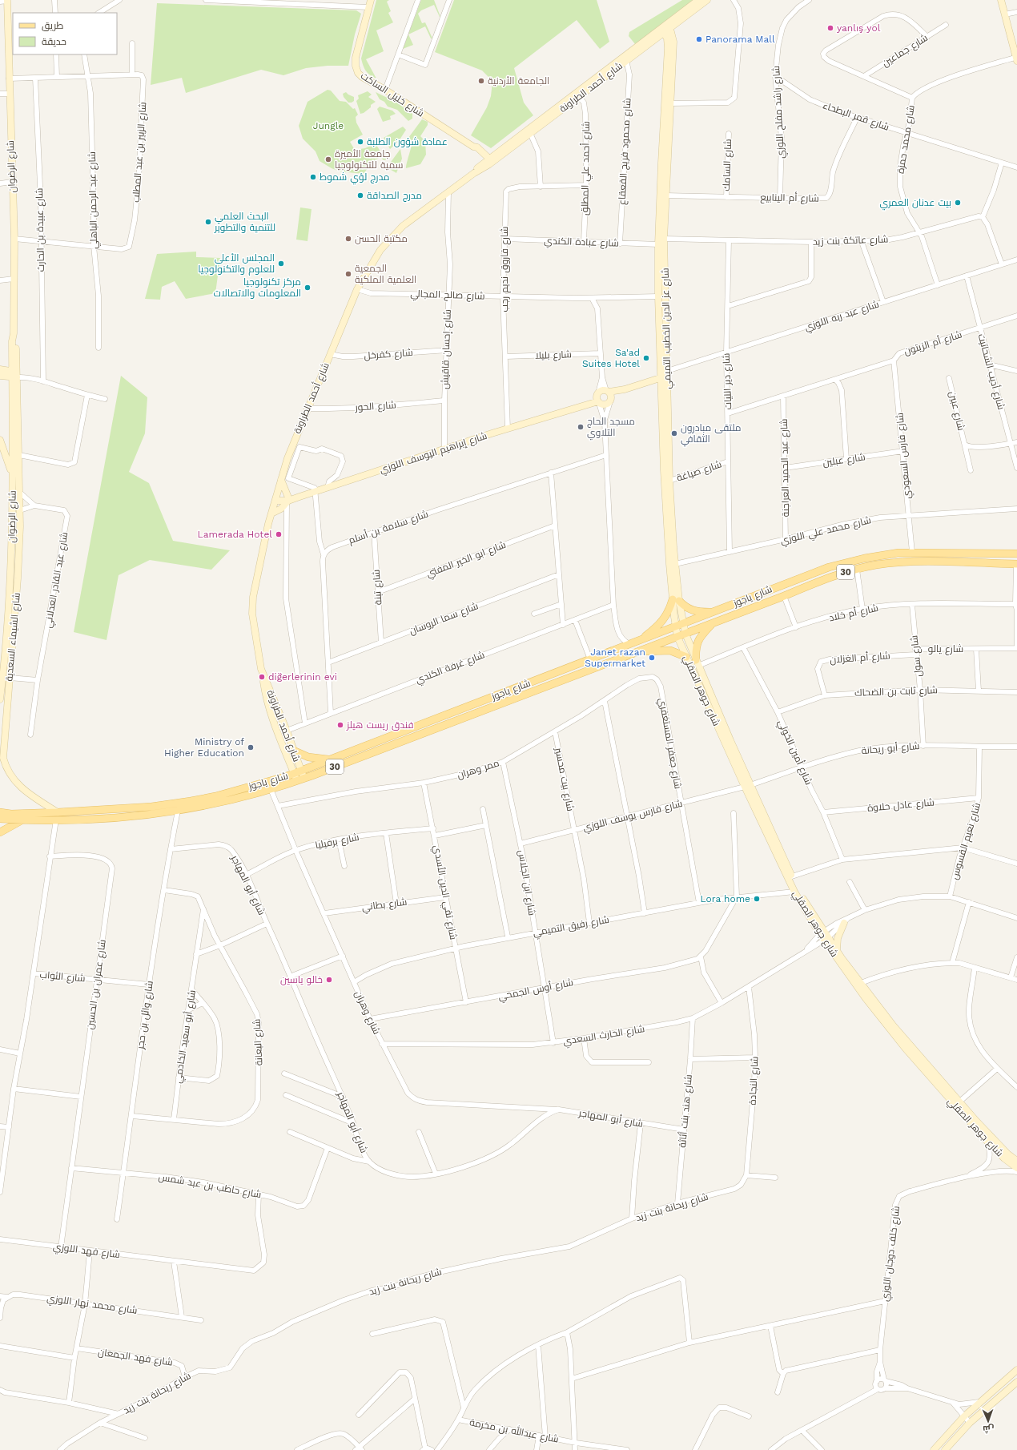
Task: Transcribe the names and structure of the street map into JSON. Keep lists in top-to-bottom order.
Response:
{
  "streets": {
    "main road": ["30", "شارع ياجوز"],
    "street": [
      "شارع جماعين",
      "شارع أحمد الطراونة",
      "شارع خليل الساكت",
      "شارع راشد مفلح اللوزي",
      "شارع قمر البطحاء",
      "شارع محمد حمزة",
      "شارع محمود فريج القعقاع",
      "شارع الزبير بن عبد المطلب",
      "شارع السامك",
      "شارع الرضوان",
      "شارع أحمد علي المطلق",
      "شارع أم الينابيع",
      "شارع عبد الرحمن الباهلي",
      "شارع عبيدة بن الحارث",
      "شارع عاتكة بنت زيد",
      "شارع عبادة الكندي",
      "شارع فاروق نديم رجب",
      "شارع صالح المجالي",
      "شارع عبد ربه اللوزي",
      "شارع عز الدين الخطيب التميمي",
      "شارع أم الزيتون",
      "شارع إحسان قاقيش",
      "شارع كفرخل",
      "شارع بليلا",
      "شارع أديب الشحاتيت",
      "شارع دير الليات",
      "شارع الحور",
      "شارع عبين",
      "شارع إبراهيم اليوسف اللوزي",
      "شارع فارس السعودي",
      "شارع عبلين",
      "شارع عبد الحميد العراجنة",
      "شارع صياغة",
      "شارع سلامة بن أسلم",
      "شارع محمد علي اللوزي",
      "شارع ابو الخير المفتي",
      "شارع عبد القادر العدلاني",
      "شارع تبنة",
      "شارع أم خلاد",
      "شارع سما الروسان",
      "شارع الشيماء السعدية",
      "شارع يالو",
      "شارع سول",
      "شارع أم الغزلان",
      "شارع غرفة الكندي",
      "شارع جوهر الصقلي",
      "شارع ثابت بن الضحاك",
      "شارع جعفر المستغفري",
      "شارع أبو ريحانة",
      "شارع أمين الخولي",
      "ممر وهران",
      "شارع بيت محسير",
      "شارع عادل حلاوة",
      "شارع فارس يوسف اللوزي",
      "شارع برفيليا",
      "شارع نعيم القسوس",
      "شارع ابن الجلاس",
      "شارع أبو المهاجر",
      "شارع تقي الدين الأسدي",
      "شارع بطاني",
      "شارع رفيق التميمي",
      "شارع الثواب",
      "شارع عمران بن الحسين",
      "شارع أوس الجمحي",
      "شارع وهران",
      "شارع وائل بن حجر",
      "شارع الحارث السعدي",
      "شارع أبو سعيد الخادمي",
      "شارع البعانة",
      "شارع النجادة",
      "شارع هند بنت أثاثة",
      "شارع حاطب بن عبد شمس",
      "شارع ريحانة بنت زيد",
      "شارع فهد اللوزي",
      "شارع خلف دوجان اللوزي",
      "شارع محمد نهار اللوزي",
      "شارع فهد الجمعان",
      "شارع عبدالله بن مخرمة"
    ]
  },
  "crossings": [
    ["شارع أحمد الطراونة", "شارع خليل الساكت"],
    ["شارع أحمد الطراونة", "شارع محمود فريج القعقاع"],
    ["شارع أحمد الطراونة", "شارع أحمد علي المطلق"],
    ["شارع أحمد الطراونة", "شارع صالح المجالي"],
    ["شارع أحمد الطراونة", "شارع عز الدين الخطيب التميمي"],
    ["شارع أحمد الطراونة", "شارع إحسان قاقيش"],
    ["شارع أحمد الطراونة", "شارع كفرخل"],
    ["شارع أحمد الطراونة", "شارع الحور"],
    ["شارع أحمد الطراونة", "شارع إبراهيم اليوسف اللوزي"],
    ["شارع أحمد الطراونة", "شارع ياجوز"],
    ["شارع أحمد الطراونة", "شارع غرفة الكندي"],
    ["شارع راشد مفلح اللوزي", "شارع قمر البطحاء"],
    ["شارع راشد مفلح اللوزي", "شارع أم الينابيع"],
    ["شارع قمر البطحاء", "شارع محمد حمزة"],
    ["شارع قمر البطحاء", "شارع أم الينابيع"],
    ["شارع محمد حمزة", "شارع عاتكة بنت زيد"],
    ["شارع محمد حمزة", "شارع عبد ربه اللوزي"],
    ["شارع محمود فريج القعقاع", "شارع عبادة الكندي"],
    ["شارع الزبير بن عبد المطلب", "شارع الرضوان"],
    ["شارع الزبير بن عبد المطلب", "شارع عبد الرحمن الباهلي"],
    ["شارع الزبير بن عبد المطلب", "شارع عبيدة بن الحارث"],
    ["شارع السامك", "شارع أم الينابيع"],
    ["شارع الرضوان", "شارع الشيماء السعدية"],
    ["شارع أحمد علي المطلق", "شارع عبادة الكندي"],
    ["شارع أحمد علي المطلق", "شارع فاروق نديم رجب"],
    ["شارع أم الينابيع", "شارع عز الدين الخطيب التميمي"],
    ["شارع عاتكة بنت زيد", "شارع عز الدين الخطيب التميمي"],
    ["شارع عاتكة بنت زيد", "شارع دير الليات"],
    ["شارع عبادة الكندي", "شارع فاروق نديم رجب"],
    ["شارع عبادة الكندي", "شارع عز الدين الخطيب التميمي"],
    ["شارع فاروق نديم رجب", "شارع صالح المجالي"],
    ["شارع فاروق نديم رجب", "شارع بليلا"],
    ["شارع فاروق نديم رجب", "شارع إبراهيم اليوسف اللوزي"],
    ["شارع صالح المجالي", "شارع عز الدين الخطيب التميمي"],
    ["شارع صالح المجالي", "شارع إحسان قاقيش"],
    ["شارع عبد ربه اللوزي", "شارع عز الدين الخطيب التميمي"],
    ["شارع عبد ربه اللوزي", "شارع أديب الشحاتيت"],
    ["شارع عبد ربه اللوزي", "شارع دير الليات"],
    ["شارع عز الدين الخطيب التميمي", "شارع صياغة"],
    ["شارع عز الدين الخطيب التميمي", "شارع محمد علي اللوزي"],
    ["شارع عز الدين الخطيب التميمي", "شارع ياجوز"],
    ["شارع عز الدين الخطيب التميمي", "شارع جوهر الصقلي"],
    ["شارع أم الزيتون", "شارع أديب الشحاتيت"],
    ["شارع أم الزيتون", "شارع دير الليات"],
    ["شارع أم الزيتون", "شارع فارس السعودي"],
    ["شارع أم الزيتون", "شارع عبد الحميد العراجنة"],
    ["شارع إحسان قاقيش", "شارع كفرخل"],
    ["شارع إحسان قاقيش", "شارع الحور"],
    ["شارع إحسان قاقيش", "شارع إبراهيم اليوسف اللوزي"],
    ["شارع أديب الشحاتيت", "شارع عبين"],
    ["شارع دير الليات", "شارع صياغة"],
    ["شارع دير الليات", "شارع محمد علي اللوزي"],
    ["شارع فارس السعودي", "شارع عبلين"],
    ["شارع فارس السعودي", "شارع محمد علي اللوزي"],
    ["شارع فارس السعودي", "شارع ياجوز"],
    ["شارع عبلين", "شارع عبد الحميد العراجنة"],
    ["شارع عبد الحميد العراجنة", "شارع محمد علي اللوزي"],
    ["شارع سلامة بن أسلم", "شارع تبنة"],
    ["شارع ابو الخير المفتي", "شارع تبنة"],
    ["شارع عبد القادر العدلاني", "شارع الشيماء السعدية"],
    ["شارع تبنة", "شارع سما الروسان"],
    ["شارع ياجوز", "شارع الشيماء السعدية"],
    ["شارع ياجوز", "شارع جوهر الصقلي"],
    ["شارع ياجوز", "شارع وهران"],
    ["شارع ياجوز", "شارع وائل بن حجر"],
    ["شارع أم خلاد", "شارع سول"],
    ["شارع أم خلاد", "شارع جوهر الصقلي"],
    ["شارع أم خلاد", "شارع أمين الخولي"],
    ["شارع يالو", "شارع سول"],
    ["شارع يالو", "شارع أم الغزلان"],
    ["شارع يالو", "شارع ثابت بن الضحاك"],
    ["شارع سول", "شارع أم الغزلان"],
    ["شارع سول", "شارع ثابت بن الضحاك"],
    ["شارع سول", "شارع أبو ريحانة"],
    ["شارع أم الغزلان", "شارع ثابت بن الضحاك"],
    ["شارع جوهر الصقلي", "شارع أبو ريحانة"],
    ["شارع جوهر الصقلي", "شارع فارس يوسف اللوزي"],
    ["شارع جوهر الصقلي", "شارع رفيق التميمي"],
    ["شارع جوهر الصقلي", "شارع الحارث السعدي"],
    ["شارع جوهر الصقلي", "شارع خلف دوجان اللوزي"],
    ["شارع ثابت بن الضحاك", "شارع أمين الخولي"],
    ["شارع جعفر المستغفري", "ممر وهران"],
    ["شارع جعفر المستغفري", "شارع فارس يوسف اللوزي"],
    ["شارع جعفر المستغفري", "شارع رفيق التميمي"],
    ["شارع أبو ريحانة", "شارع أمين الخولي"],
    ["شارع أبو ريحانة", "شارع فارس يوسف اللوزي"],
    ["شارع أبو ريحانة", "شارع نعيم القسوس"],
    ["شارع أمين الخولي", "شارع عادل حلاوة"],
    ["ممر وهران", "شارع بيت محسير"],
    ["ممر وهران", "شارع ابن الجلاس"],
    ["ممر وهران", "شارع تقي الدين الأسدي"],
    ["ممر وهران", "شارع وهران"],
    ["شارع بيت محسير", "شارع فارس يوسف اللوزي"],
    ["شارع بيت محسير", "شارع رفيق التميمي"],
    ["شارع عادل حلاوة", "شارع نعيم القسوس"],
    ["شارع فارس يوسف اللوزي", "شارع ابن الجلاس"],
    ["شارع برفيليا", "شارع أبو المهاجر"],
    ["شارع برفيليا", "شارع تقي الدين الأسدي"],
    ["شارع برفيليا", "شارع وهران"],
    ["شارع نعيم القسوس", "شارع الحارث السعدي"],
    ["شارع ابن الجلاس", "شارع رفيق التميمي"],
    ["شارع ابن الجلاس", "شارع أوس الجمحي"],
    ["شارع ابن الجلاس", "شارع الحارث السعدي"],
    ["شارع أبو المهاجر", "شارع وهران"],
    ["شارع أبو المهاجر", "شارع وائل بن حجر"],
    ["شارع أبو المهاجر", "شارع هند بنت أثاثة"],
    ["شارع تقي الدين الأسدي", "شارع بطاني"],
    ["شارع تقي الدين الأسدي", "شارع رفيق التميمي"],
    ["شارع تقي الدين الأسدي", "شارع أوس الجمحي"],
    ["شارع بطاني", "شارع وهران"],
    ["شارع رفيق التميمي", "شارع وهران"],
    ["شارع الثواب", "شارع عمران بن الحسين"],
    ["شارع الثواب", "شارع وائل بن حجر"],
    ["شارع عمران بن الحسين", "شارع حاطب بن عبد شمس"],
    ["شارع عمران بن الحسين", "شارع فهد اللوزي"],
    ["شارع أوس الجمحي", "شارع وهران"],
    ["شارع وهران", "شارع الحارث السعدي"],
    ["شارع وائل بن حجر", "شارع البعانة"],
    ["شارع وائل بن حجر", "شارع حاطب بن عبد شمس"],
    ["شارع الحارث السعدي", "شارع النجادة"],
    ["شارع الحارث السعدي", "شارع هند بنت أثاثة"],
    ["شارع أبو سعيد الخادمي", "شارع البعانة"],
    ["شارع النجادة", "شارع ريحانة بنت زيد"],
    ["شارع هند بنت أثاثة", "شارع ريحانة بنت زيد"],
    ["شارع حاطب بن عبد شمس", "شارع فهد اللوزي"],
    ["شارع ريحانة بنت زيد", "شارع فهد الجمعان"]
  ],
  "parks": ["Jungle"],
  "places": [
    "yanlış yol",
    "Panorama Mall",
    "الجامعة الأردنية",
    "عمادة شؤون الطلبة",
    "جامعة الأميرة سمية للتكنولوجيا",
    "مدرج لؤي شموط",
    "مدرج الصداقة",
    "بيت عدنان العمري",
    "البحث العلمي للتنمية والتطوير",
    "مكتبة الحسن",
    "المجلس الأعلى للعلوم والتكنولوجيا",
    "الجمعية العلمية الملكية",
    "مركز تكنولوجيا المعلومات والاتصالات",
    "Sa'ad Suites Hotel",
    "مسجد الحاج التلاوي",
    "ملتقى مبادرون الثقافي",
    "Lamerada Hotel",
    "Janet razan Supermarket",
    "diğerlerinin evi",
    "فندق ريست هيلز",
    "Ministry of Higher Education",
    "Lora home",
    "خالو ياسين"
  ],
  "legend": ["طريق", "حديقة"],
  "north": "bottom"
}
